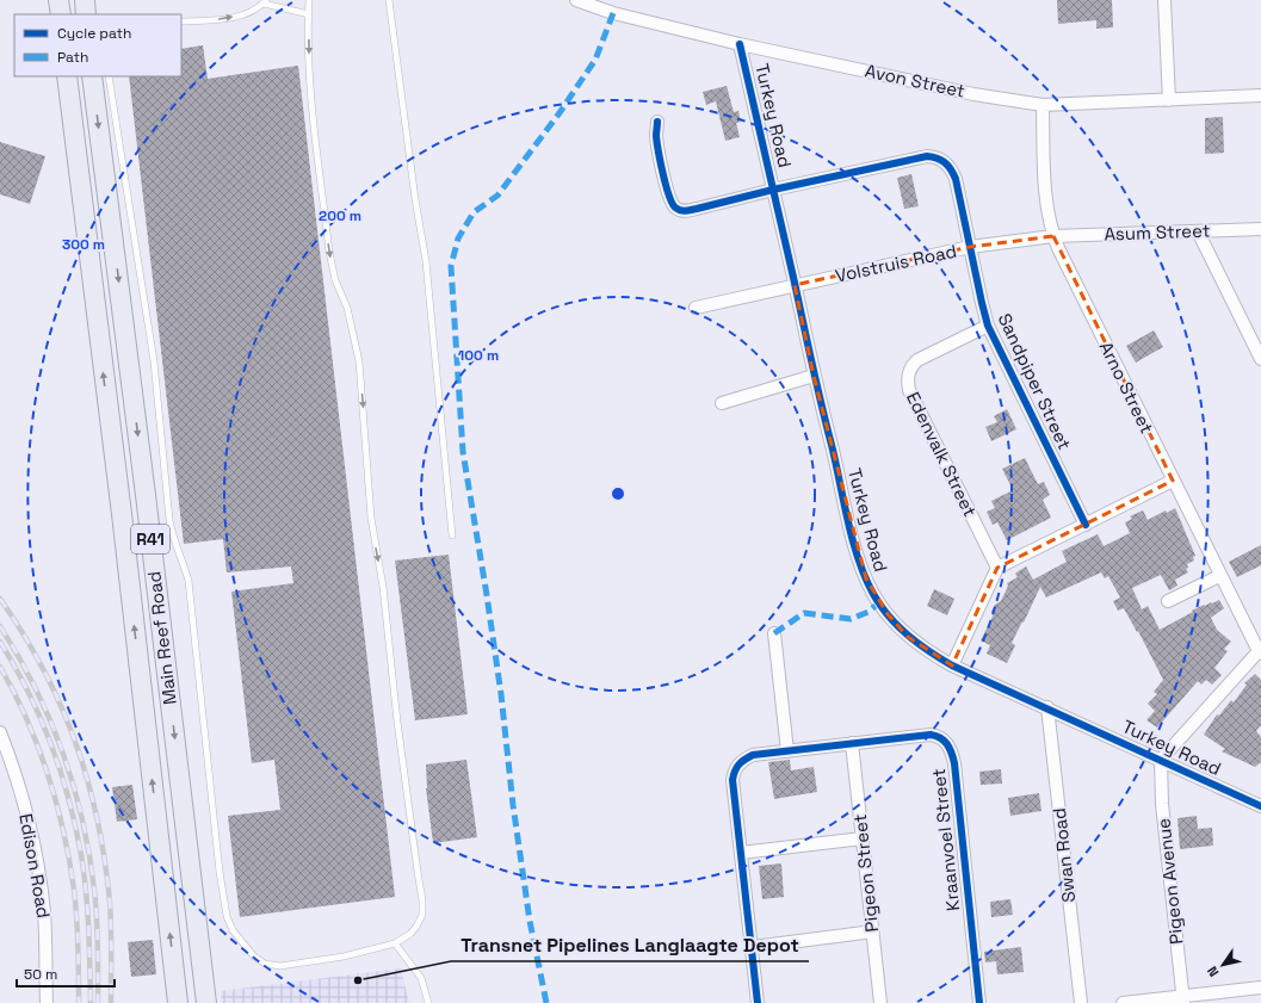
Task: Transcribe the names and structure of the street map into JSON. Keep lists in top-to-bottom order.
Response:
{
  "streets": {
    "main road": ["R41", "Main Reef Road"],
    "street": [
      "Avon Street",
      "Turkey Road",
      "Asum Street",
      "Volstruis Road",
      "Sandpiper Street",
      "Arno Street",
      "Edenvalk Street",
      "Kraanvoel Street",
      "Swan Road",
      "Edison Road",
      "Pigeon Street",
      "Pigeon Avenue"
    ]
  },
  "crossings": [
    ["Avon Street", "Turkey Road"],
    ["Avon Street", "Arno Street"],
    ["Turkey Road", "Volstruis Road"],
    ["Turkey Road", "Sandpiper Street"],
    ["Turkey Road", "Swan Road"],
    ["Turkey Road", "Pigeon Avenue"],
    ["Asum Street", "Volstruis Road"],
    ["Asum Street", "Arno Street"],
    ["Volstruis Road", "Sandpiper Street"],
    ["Volstruis Road", "Arno Street"],
    ["Sandpiper Street", "Edenvalk Street"],
    ["Kraanvoel Street", "Pigeon Street"]
  ],
  "places": ["Transnet Pipelines Langlaagte Depot"],
  "legend": ["Cycle path", "Path"],
  "scale_bar": "50 m",
  "north": "bottom left",
  "rings": ["200 m", "300 m", "100 m"]
}
